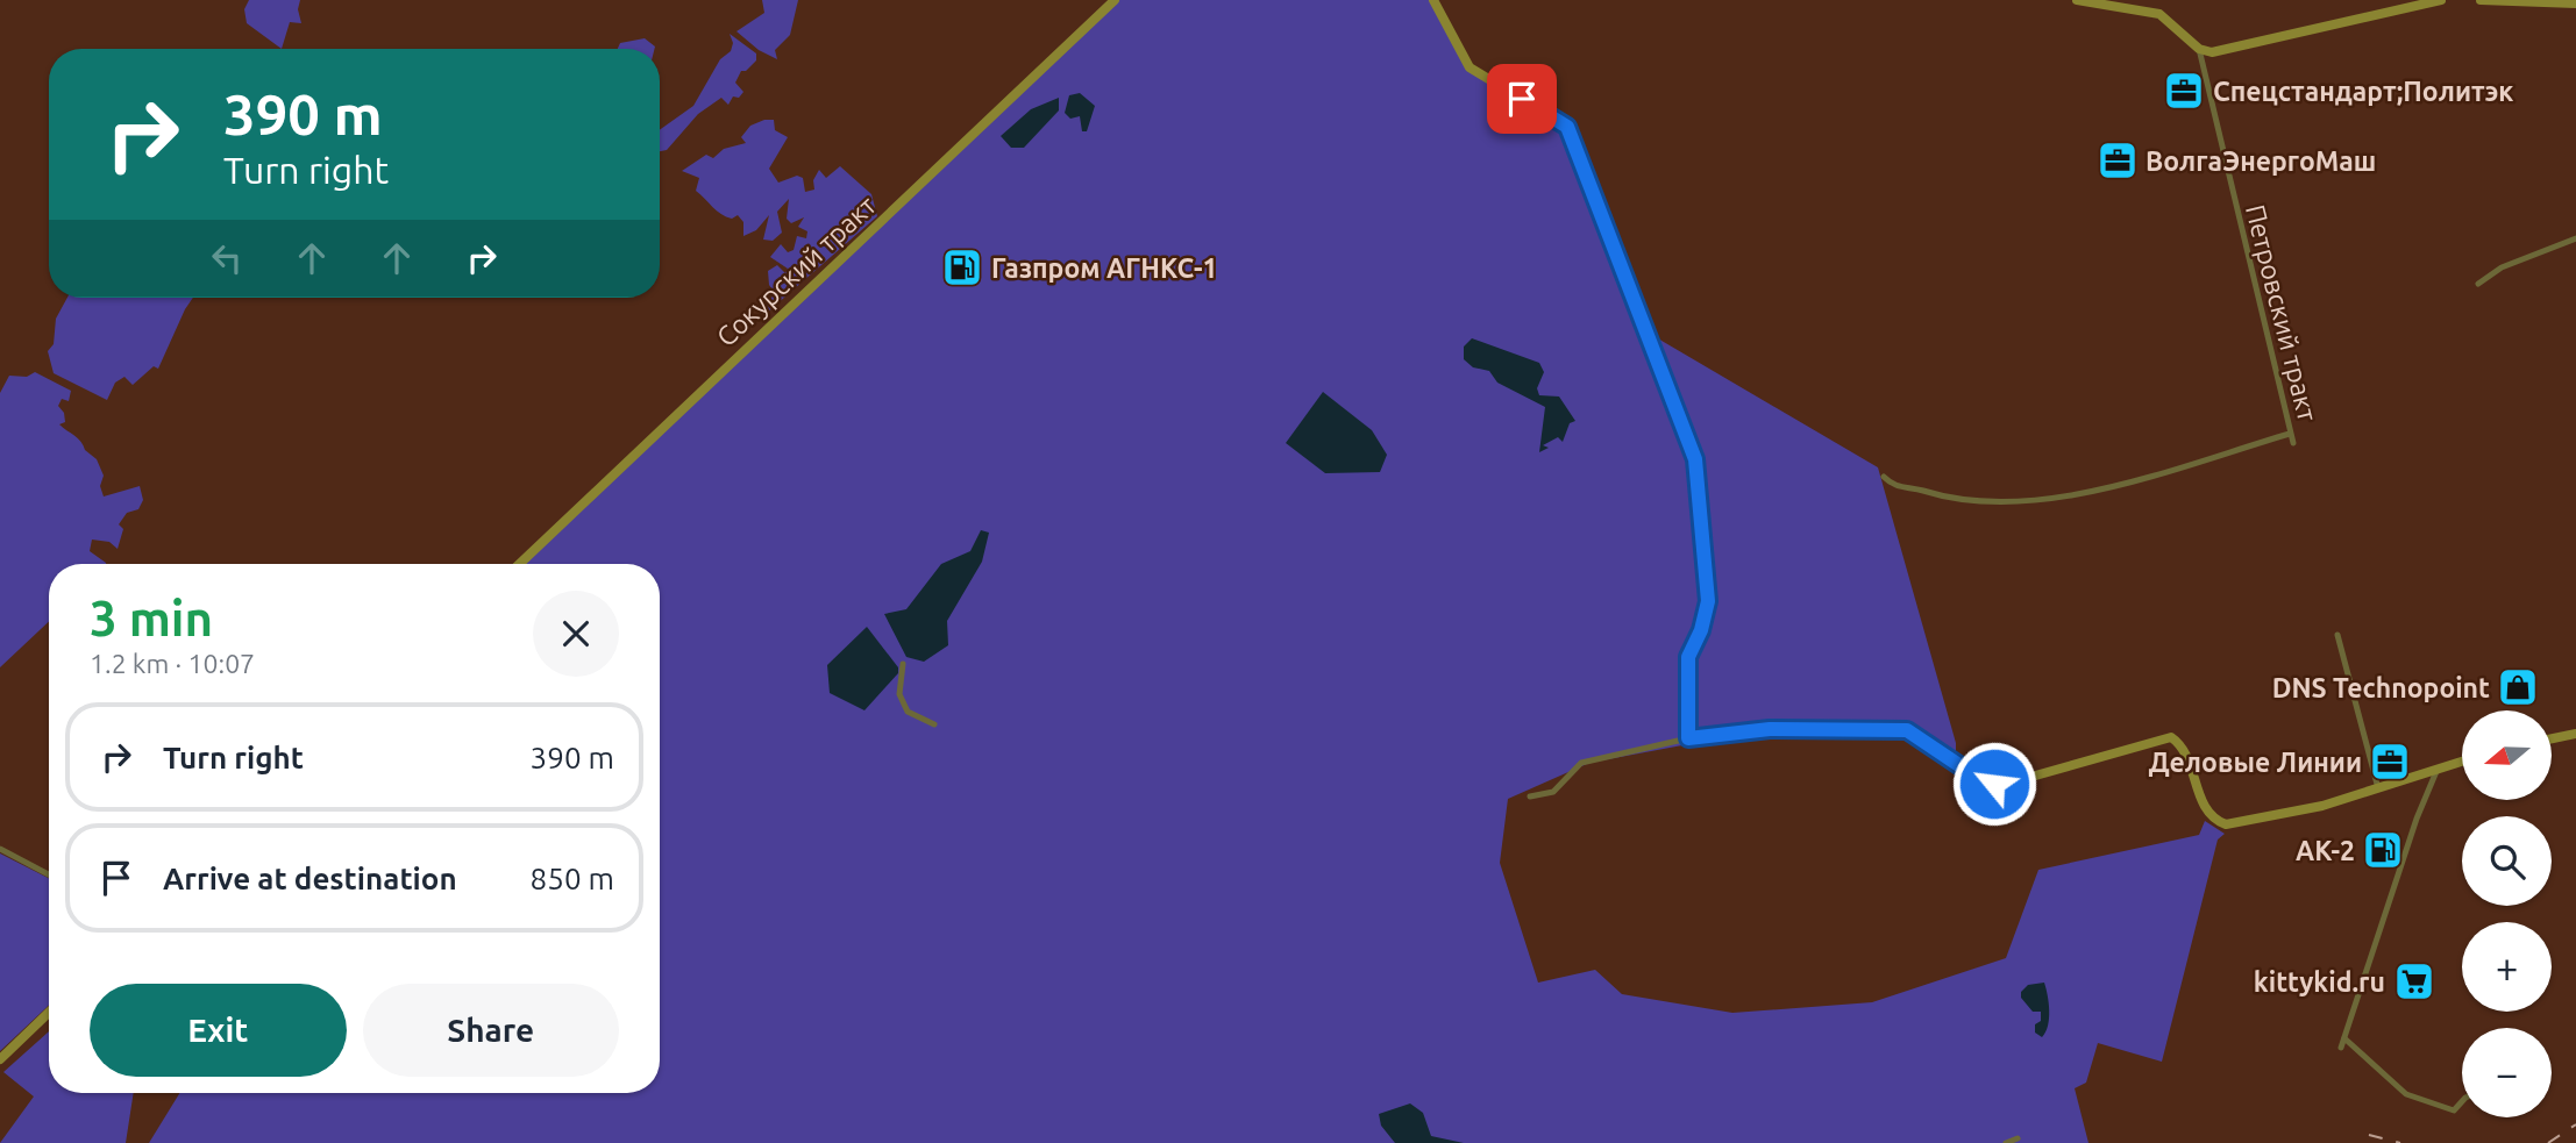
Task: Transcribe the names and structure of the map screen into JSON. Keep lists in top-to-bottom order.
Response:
{
  "streets": {
    "street": ["Сокурский тракт", "Петровский тракт"]
  },
  "places": {
    "office": ["Спецстандарт;Политэк", "ВолгаЭнергоМаш", "Деловые Линии"],
    "fuel station": ["Газпром АГНКС-1", "АК-2"],
    "shop": ["DNS Technopoint"],
    "supermarket": ["kittykid.ru"]
  },
  "north": "left",
  "page": {
    "turn": ["390 m", "Turn right"],
    "heading": ["3 min", "1.2 km · 10:07"],
    "list": [
      {
        "name": "Turn right",
        "value": "390 m"
      },
      {
        "name": "Arrive at destination",
        "value": "850 m"
      }
    ],
    "map_buttons": ["+", "−"],
    "buttons": ["Exit", "Share"]
  }
}
